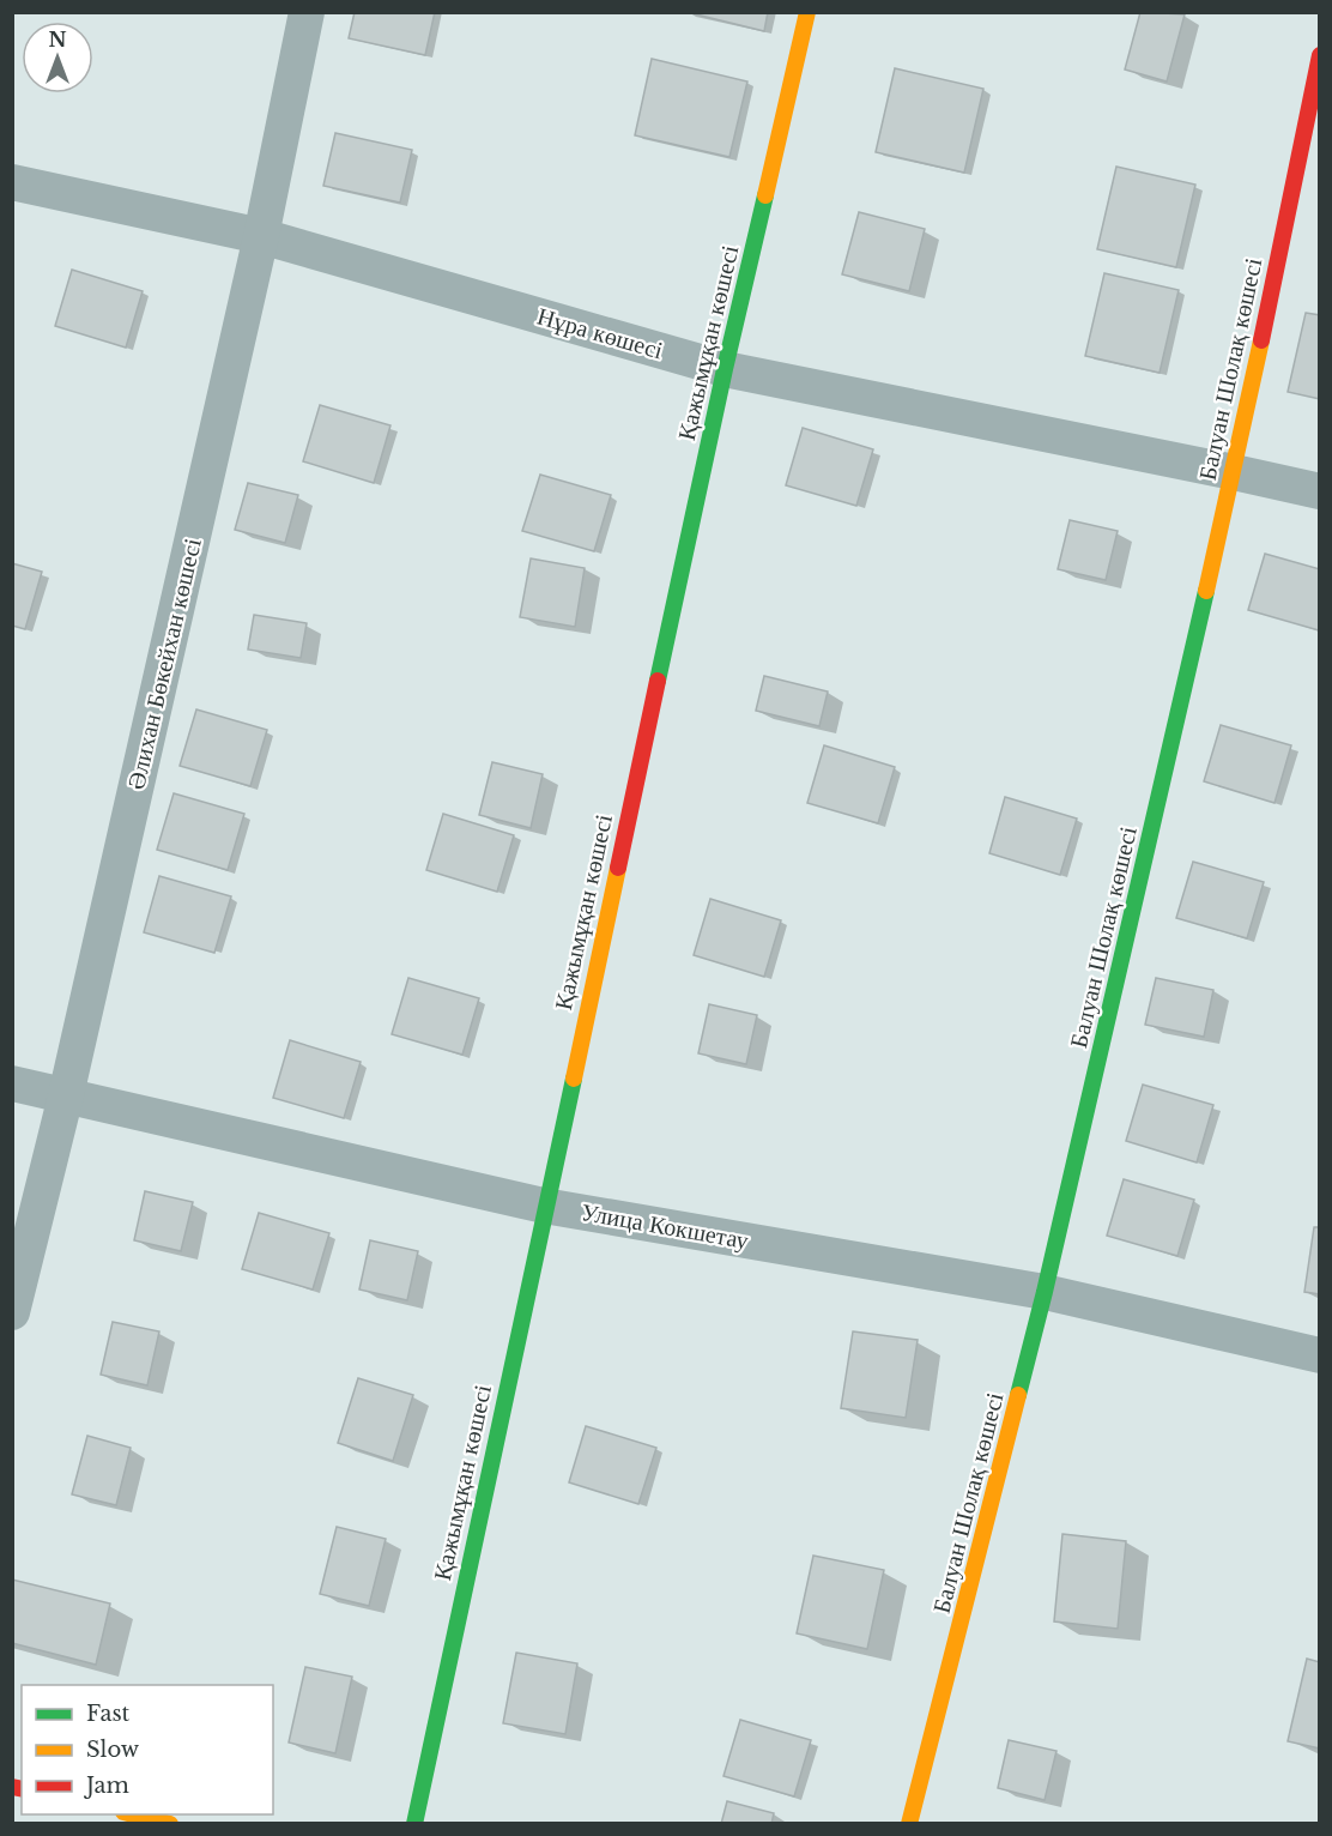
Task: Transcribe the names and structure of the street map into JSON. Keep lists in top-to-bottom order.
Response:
{
  "streets": {
    "street": [
      "Нұра көшесі",
      "Қажымұқан көшесі",
      "Балуан Шолақ көшесі",
      "Әлихан Бөкейхан көшесі",
      "Улица Кокшетау"
    ]
  },
  "crossings": [
    ["Нұра көшесі", "Қажымұқан көшесі"],
    ["Нұра көшесі", "Балуан Шолақ көшесі"],
    ["Нұра көшесі", "Әлихан Бөкейхан көшесі"],
    ["Қажымұқан көшесі", "Улица Кокшетау"],
    ["Балуан Шолақ көшесі", "Улица Кокшетау"],
    ["Әлихан Бөкейхан көшесі", "Улица Кокшетау"]
  ],
  "legend": ["Fast", "Slow", "Jam"],
  "north": "top"
}
